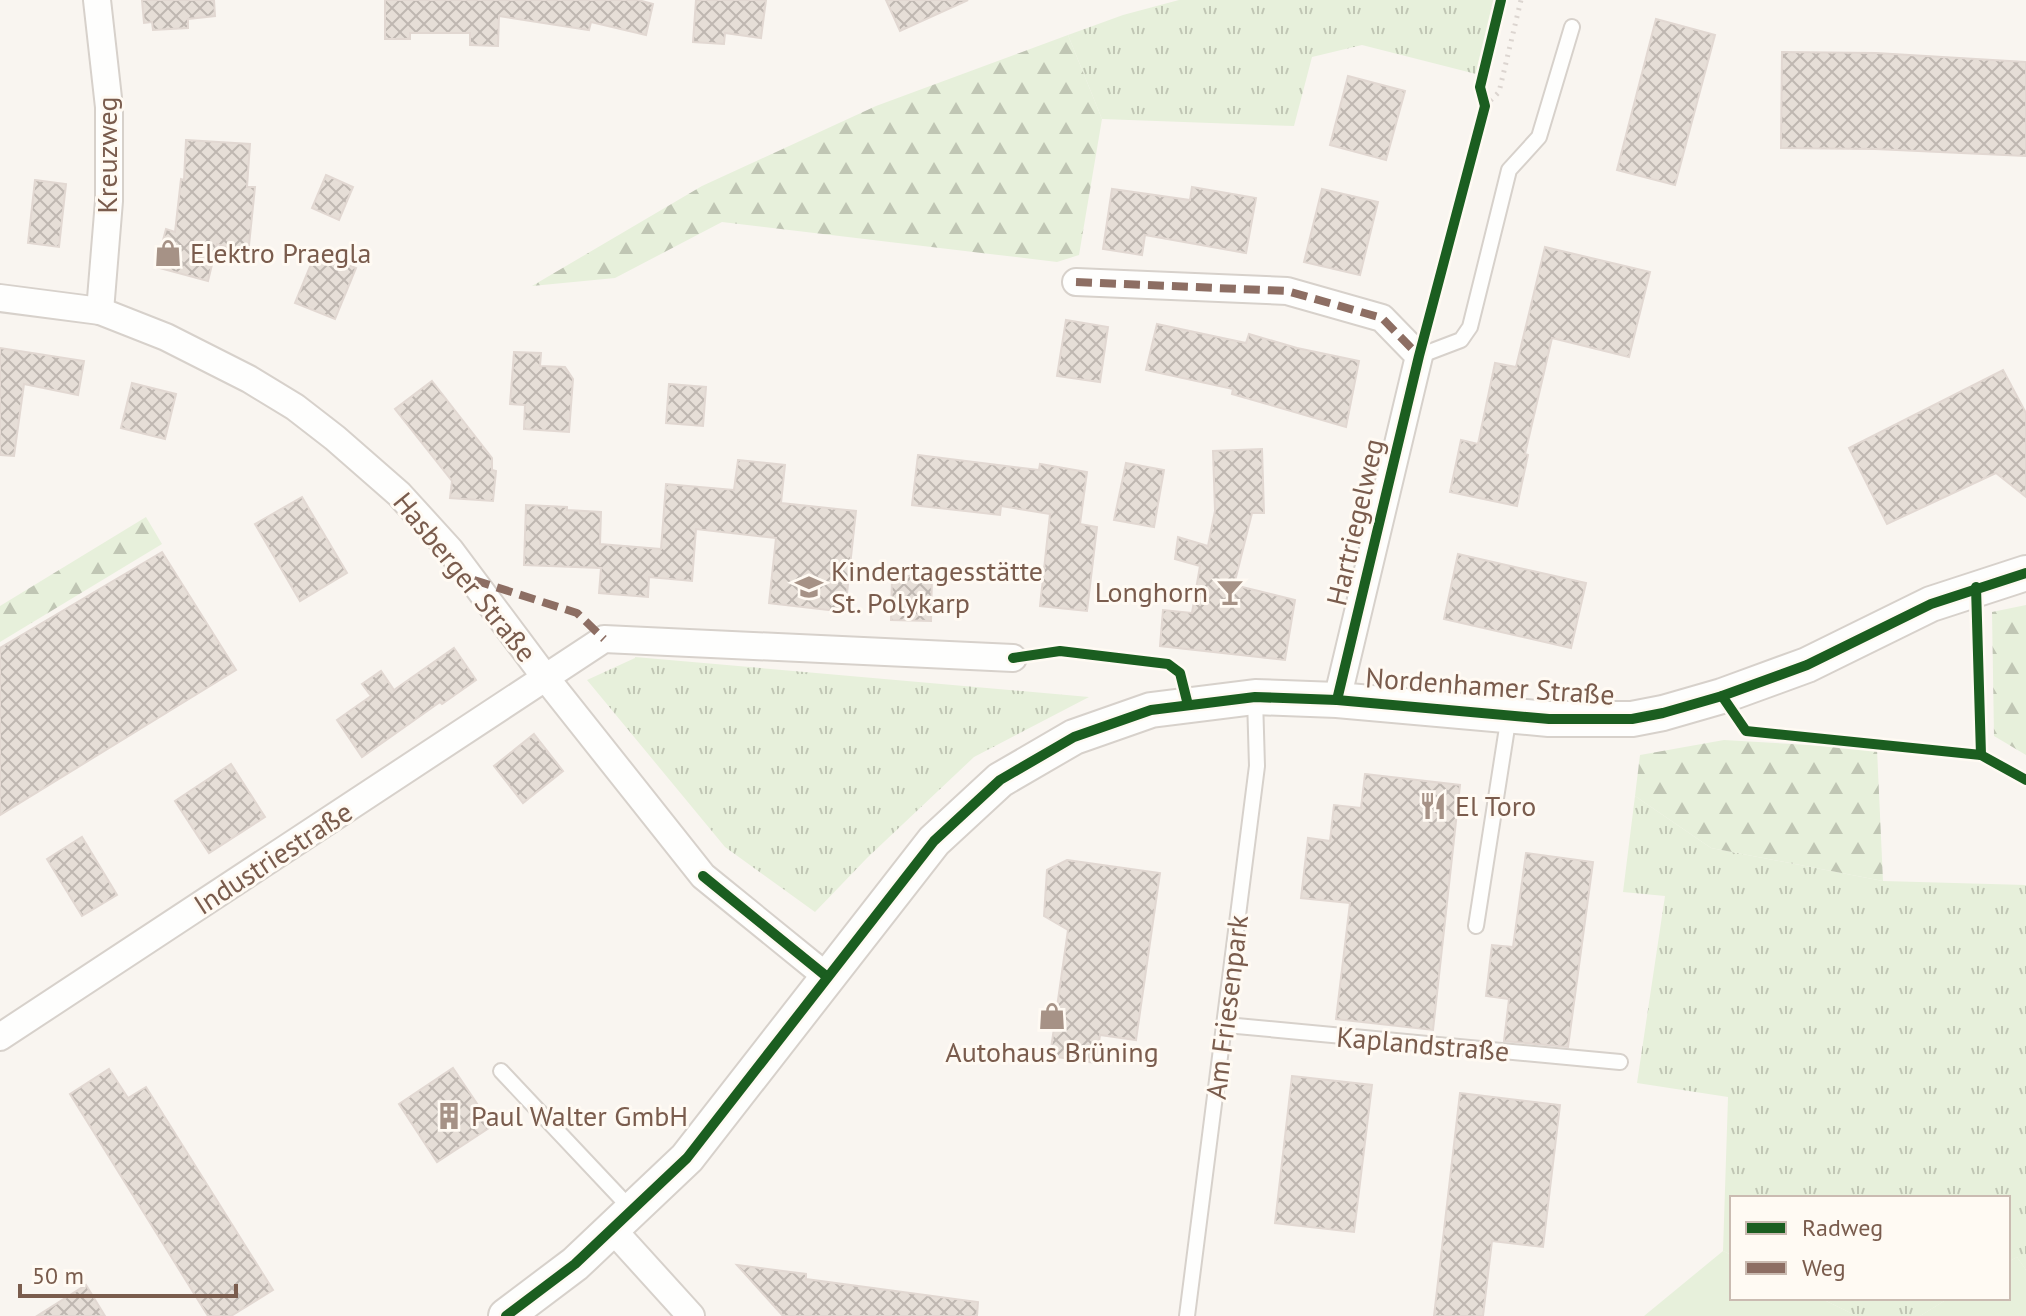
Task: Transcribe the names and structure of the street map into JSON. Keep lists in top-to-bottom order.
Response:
{
  "streets": {
    "street": [
      "Kreuzweg",
      "Hartriegelweg",
      "Hasberger Straße",
      "Nordenhamer Straße",
      "Industriestraße"
    ],
    "lane": ["Am Friesenpark", "Kaplandstraße"]
  },
  "crossings": [
    ["Kreuzweg", "Hasberger Straße"],
    ["Hartriegelweg", "Nordenhamer Straße"],
    ["Hasberger Straße", "Nordenhamer Straße"],
    ["Hasberger Straße", "Industriestraße"],
    ["Nordenhamer Straße", "Am Friesenpark"],
    ["Am Friesenpark", "Kaplandstraße"]
  ],
  "places": {
    "shop": ["Elektro Praegla", "Autohaus Brüning"],
    "school or university": ["Kindertagesstätte St. Polykarp"],
    "bar": ["Longhorn"],
    "restaurant": ["El Toro"],
    "building": ["Paul Walter GmbH"]
  },
  "legend": ["Radweg", "Weg"],
  "scale_bar": "50 m"
}
